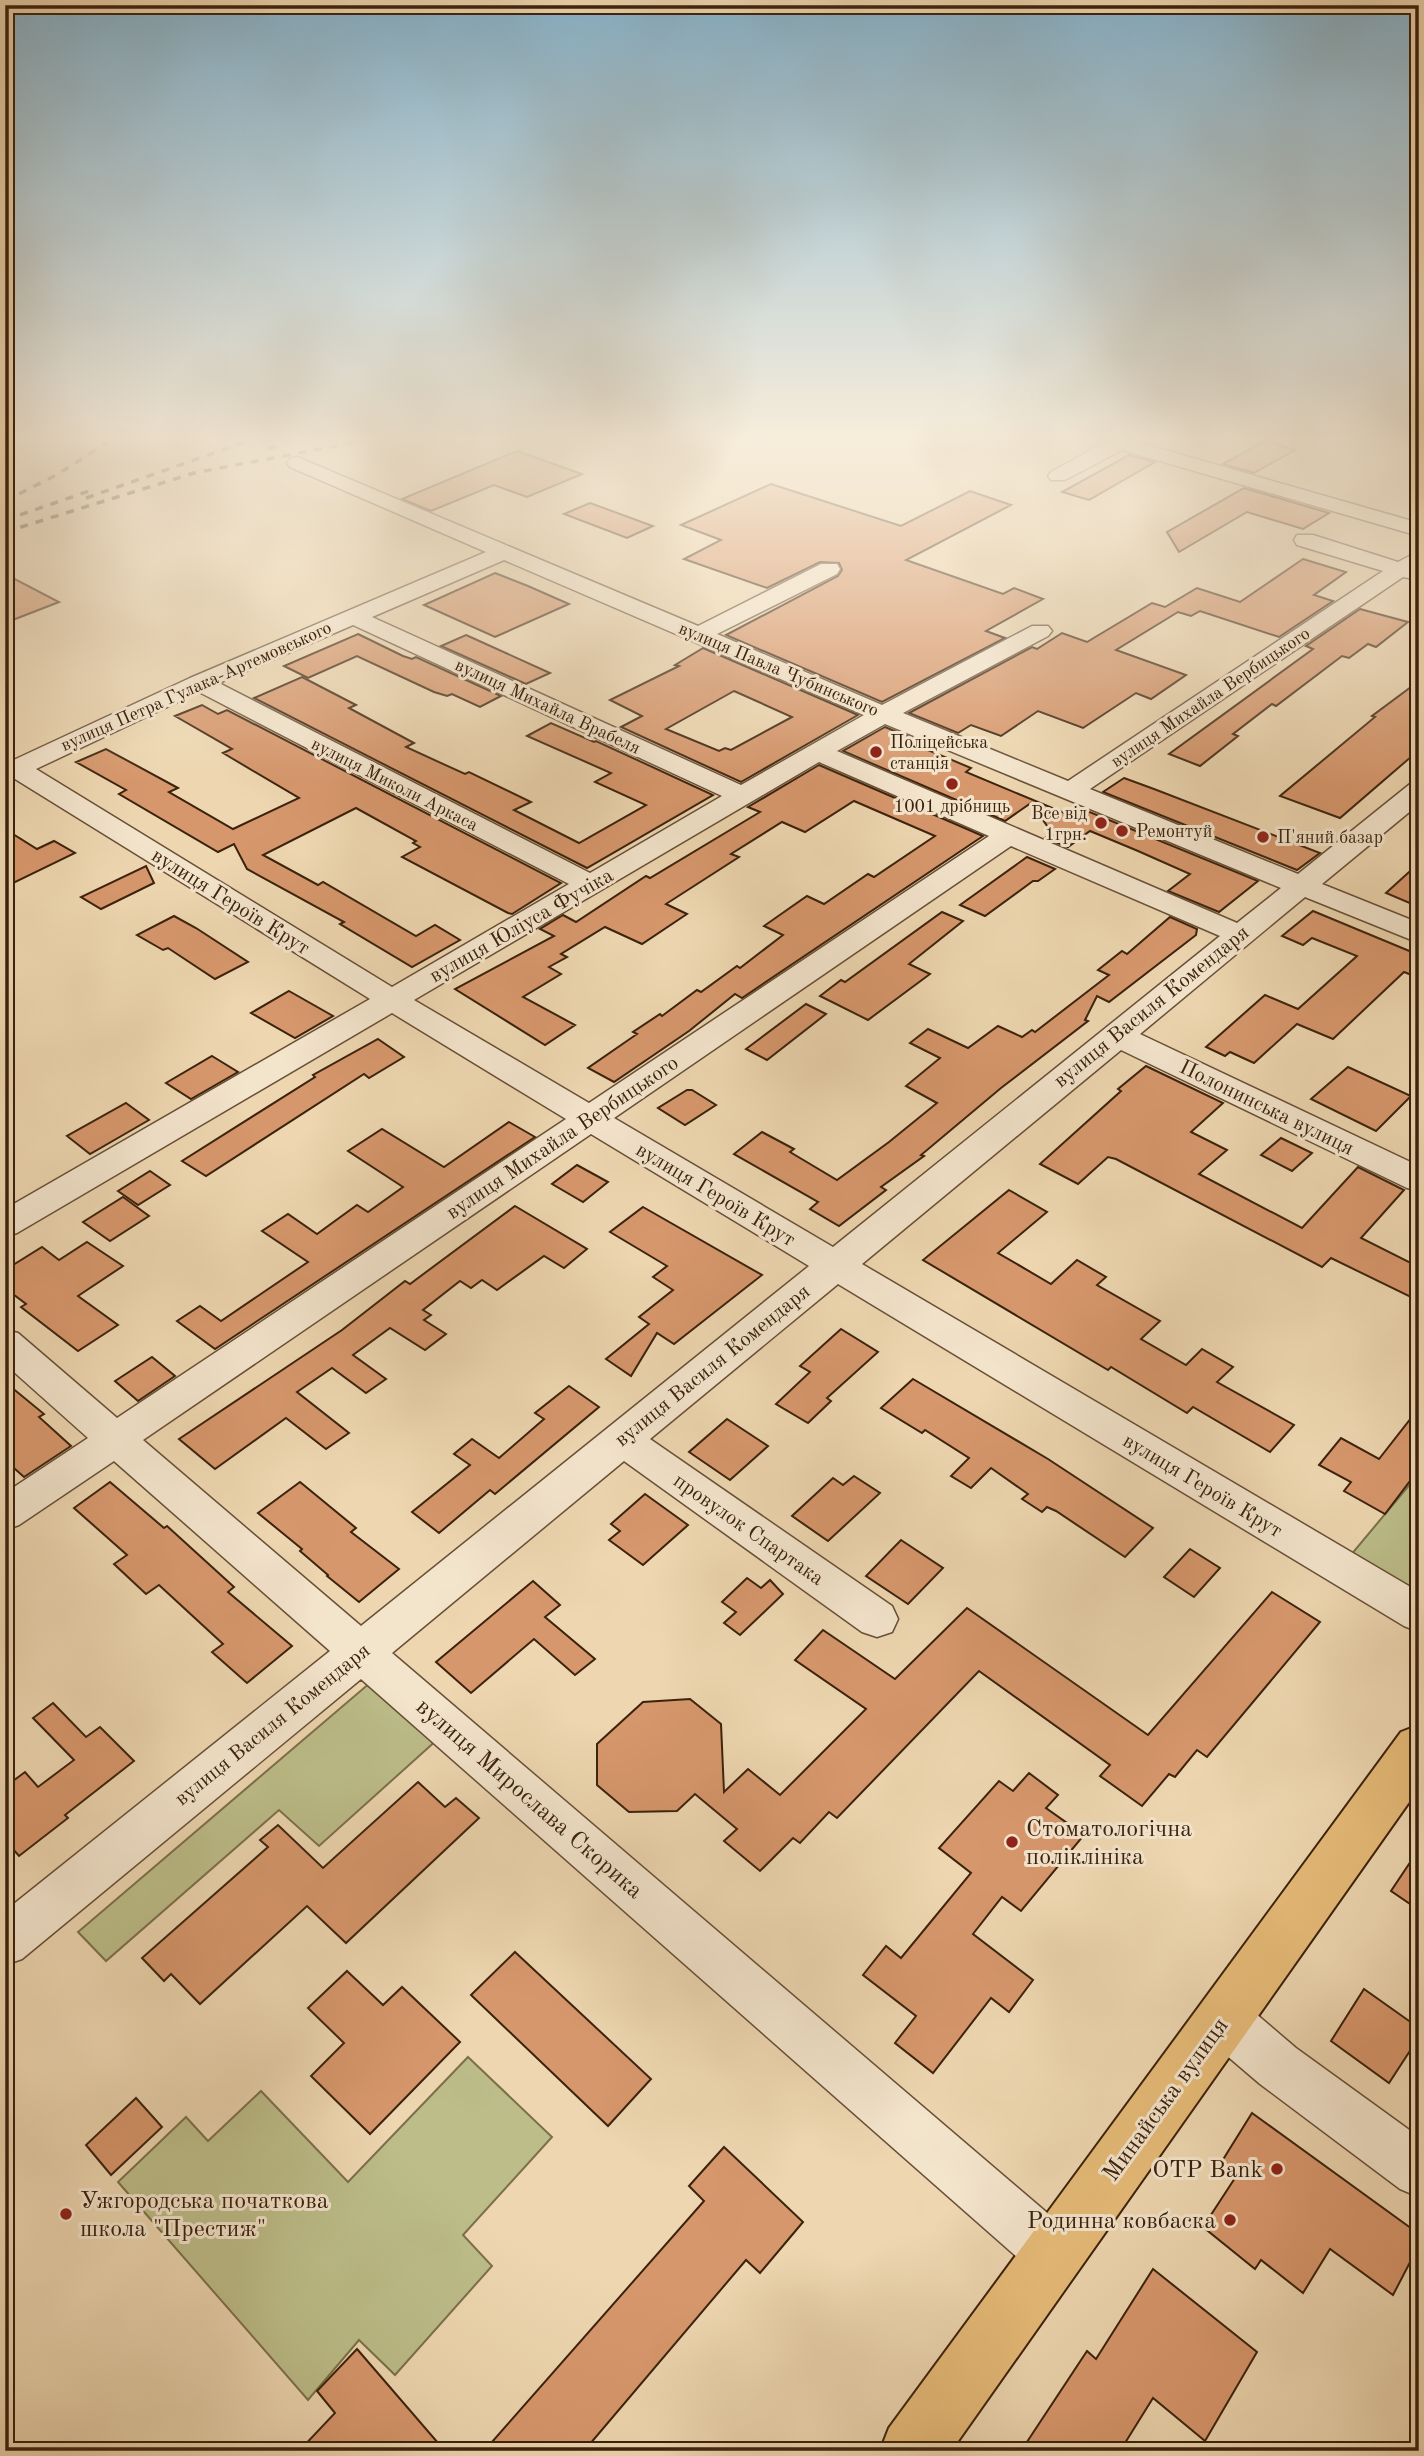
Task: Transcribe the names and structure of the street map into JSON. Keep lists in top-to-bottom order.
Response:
{
  "streets": {
    "main road": ["Минайська вулиця"],
    "street": [
      "вулиця Павла Чубинського",
      "вулиця Петра Гулака-Артемовського",
      "вулиця Михайла Вербицького",
      "вулиця Михайла Врабеля",
      "вулиця Миколи Аркаса",
      "вулиця Героїв Крут",
      "вулиця Юліуса Фучіка",
      "вулиця Василя Комендаря",
      "Полонинська вулиця",
      "провулок Спартака",
      "вулиця Мирослава Скорика"
    ]
  },
  "crossings": [
    ["вулиця Павла Чубинського", "вулиця Михайла Вербицького"],
    ["вулиця Павла Чубинського", "вулиця Юліуса Фучіка"],
    ["вулиця Павла Чубинського", "вулиця Василя Комендаря"],
    ["вулиця Петра Гулака-Артемовського", "вулиця Михайла Врабеля"],
    ["вулиця Петра Гулака-Артемовського", "вулиця Миколи Аркаса"],
    ["вулиця Петра Гулака-Артемовського", "вулиця Героїв Крут"],
    ["вулиця Михайла Вербицького", "вулиця Героїв Крут"],
    ["вулиця Михайла Вербицького", "вулиця Мирослава Скорика"],
    ["вулиця Михайла Врабеля", "вулиця Юліуса Фучіка"],
    ["вулиця Миколи Аркаса", "вулиця Юліуса Фучіка"],
    ["вулиця Героїв Крут", "вулиця Юліуса Фучіка"],
    ["вулиця Героїв Крут", "вулиця Василя Комендаря"],
    ["вулиця Василя Комендаря", "Полонинська вулиця"],
    ["вулиця Василя Комендаря", "провулок Спартака"],
    ["вулиця Василя Комендаря", "вулиця Мирослава Скорика"],
    ["вулиця Мирослава Скорика", "Минайська вулиця"]
  ],
  "places": [
    "Поліцейська станція",
    "1001 дрібниць",
    "Все від 1грн.",
    "Ремонтуй",
    "П'яний базар",
    "Стоматологічна поліклініка",
    "OTP Bank",
    "Ужгородська початкова школа \"Престиж\"",
    "Родинна ковбаска"
  ]
}
